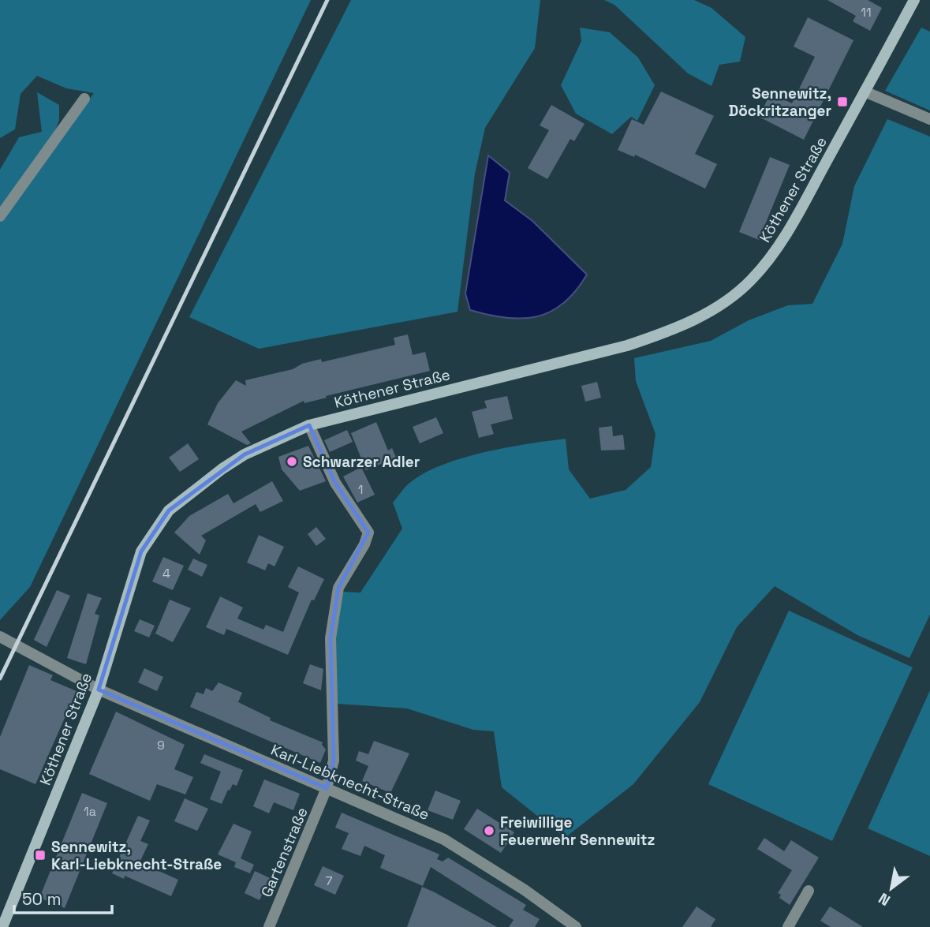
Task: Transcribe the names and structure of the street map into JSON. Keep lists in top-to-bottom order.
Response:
{
  "streets": {
    "main road": ["Köthener Straße"],
    "street": ["Karl-Liebknecht-Straße", "Gartenstraße"]
  },
  "crossings": [
    ["Köthener Straße", "Karl-Liebknecht-Straße"],
    ["Köthener Straße", "Gartenstraße"],
    ["Karl-Liebknecht-Straße", "Gartenstraße"]
  ],
  "places": {
    "transit": ["Sennewitz, Döckritzanger", "Sennewitz, Karl-Liebknecht-Straße"],
    "other": ["Schwarzer Adler", "Freiwillige Feuerwehr Sennewitz"]
  },
  "house_numbers": [
    "11",
    "1",
    "4",
    "9",
    "1a",
    "7"
  ],
  "scale_bar": "50 m",
  "north": "bottom left"
}
